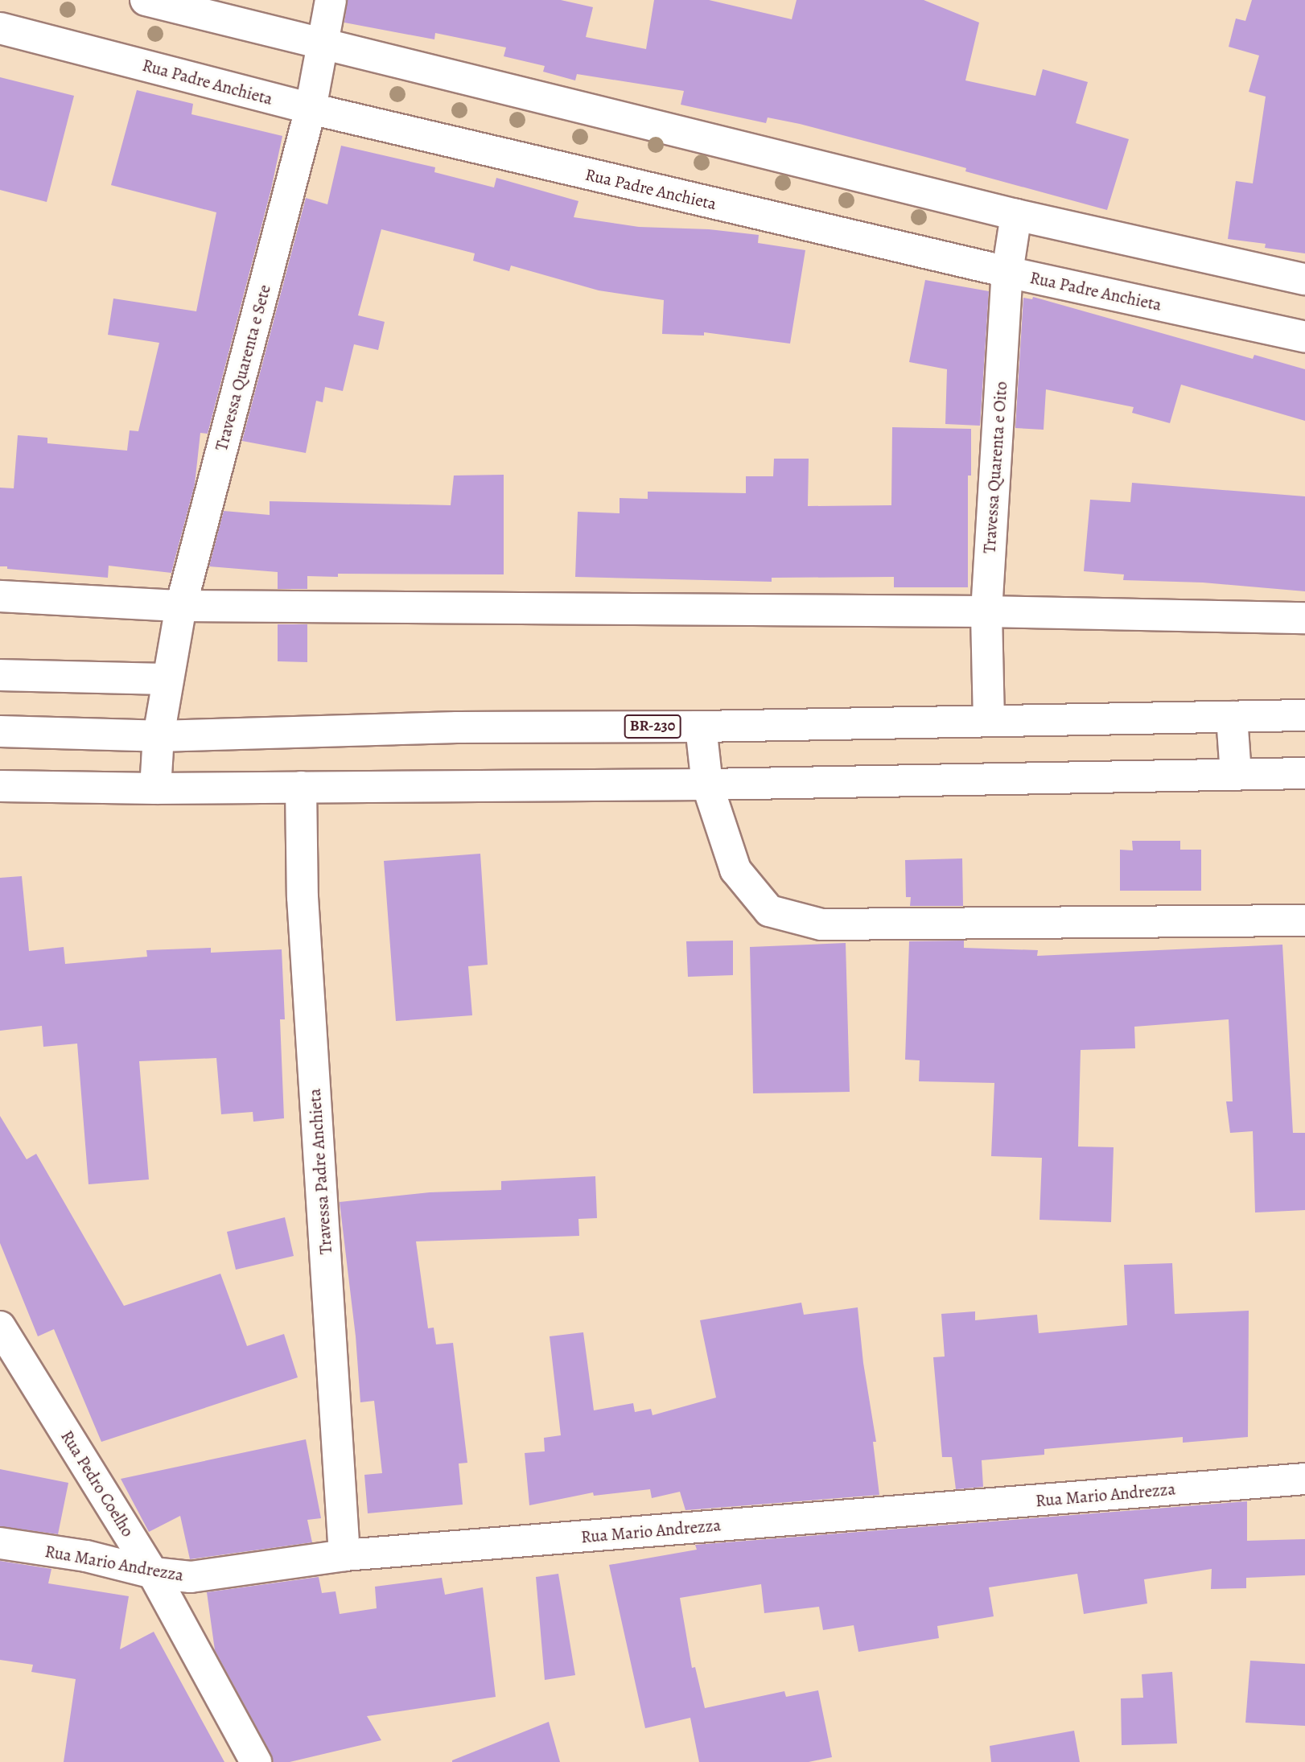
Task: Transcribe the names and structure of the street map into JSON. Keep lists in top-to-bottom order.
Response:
{
  "streets": {
    "street": [
      "Rua Padre Anchieta",
      "Travessa Quarenta e Sete",
      "Travessa Quarenta e Oito",
      "BR-230",
      "Travessa Padre Anchieta",
      "Rua Pedro Coelho",
      "Rua Mario Andrezza"
    ]
  },
  "crossings": [
    ["Rua Padre Anchieta", "Travessa Quarenta e Sete"],
    ["Rua Padre Anchieta", "Travessa Quarenta e Oito"],
    ["Travessa Quarenta e Sete", "BR-230"],
    ["Travessa Quarenta e Oito", "BR-230"],
    ["Travessa Padre Anchieta", "Rua Mario Andrezza"],
    ["Rua Pedro Coelho", "Rua Mario Andrezza"]
  ]
}
